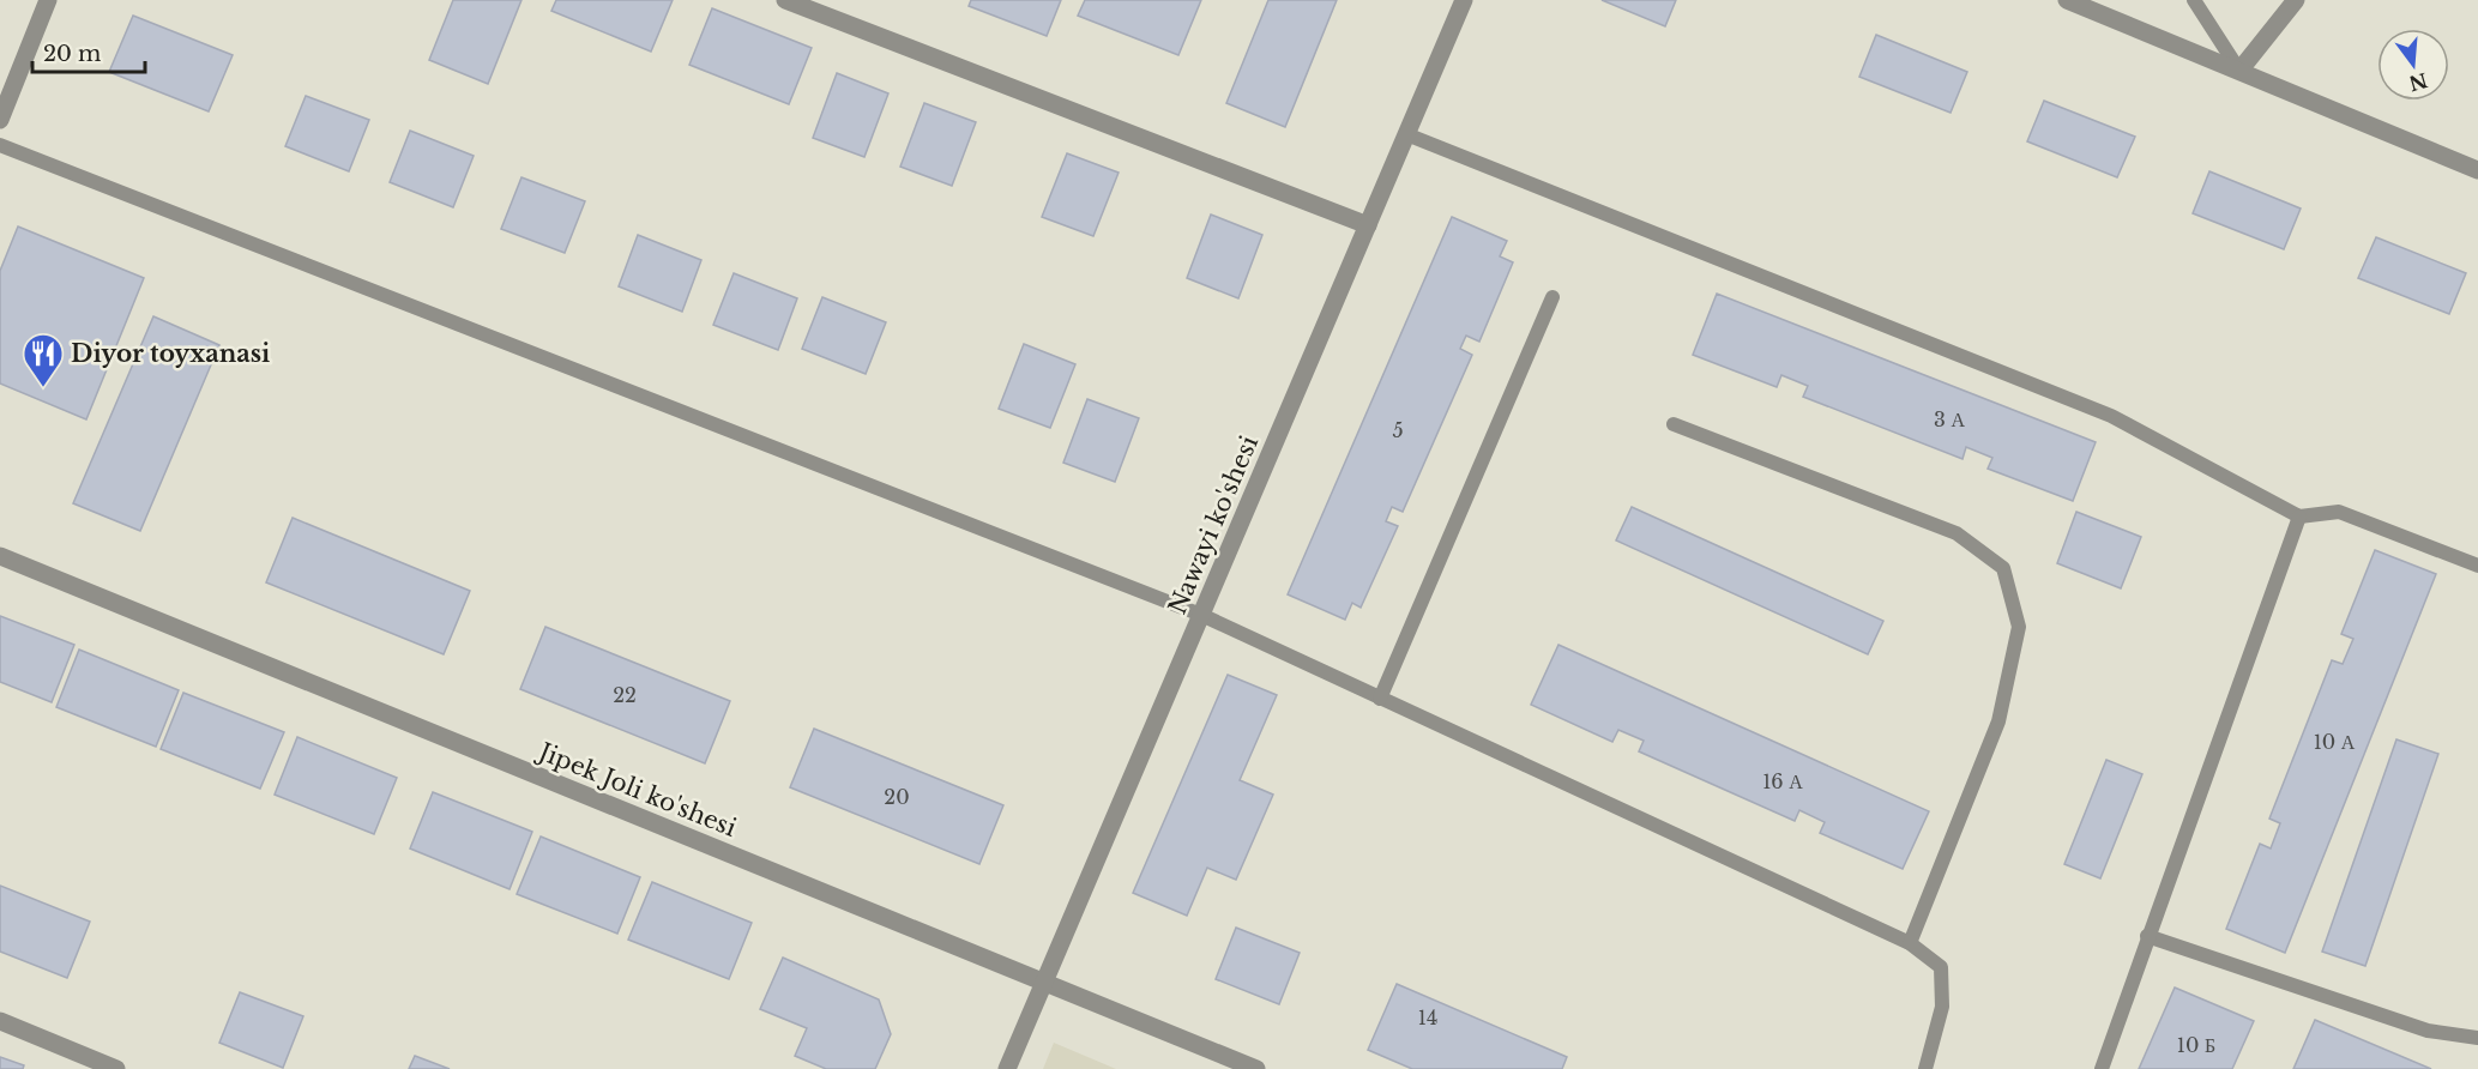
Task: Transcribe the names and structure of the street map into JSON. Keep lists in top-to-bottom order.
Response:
{
  "streets": {
    "street": ["Nawayi ko'shesi", "Jipek Joli ko'shesi"]
  },
  "crossings": [
    ["Nawayi ko'shesi", "Jipek Joli ko'shesi"]
  ],
  "places": {
    "restaurant": ["Diyor toyxanasi"]
  },
  "house_numbers": [
    "3 А",
    "5",
    "22",
    "10 А",
    "16 А",
    "20",
    "14",
    "10 Б"
  ],
  "scale_bar": "20 m",
  "north": "bottom"
}
